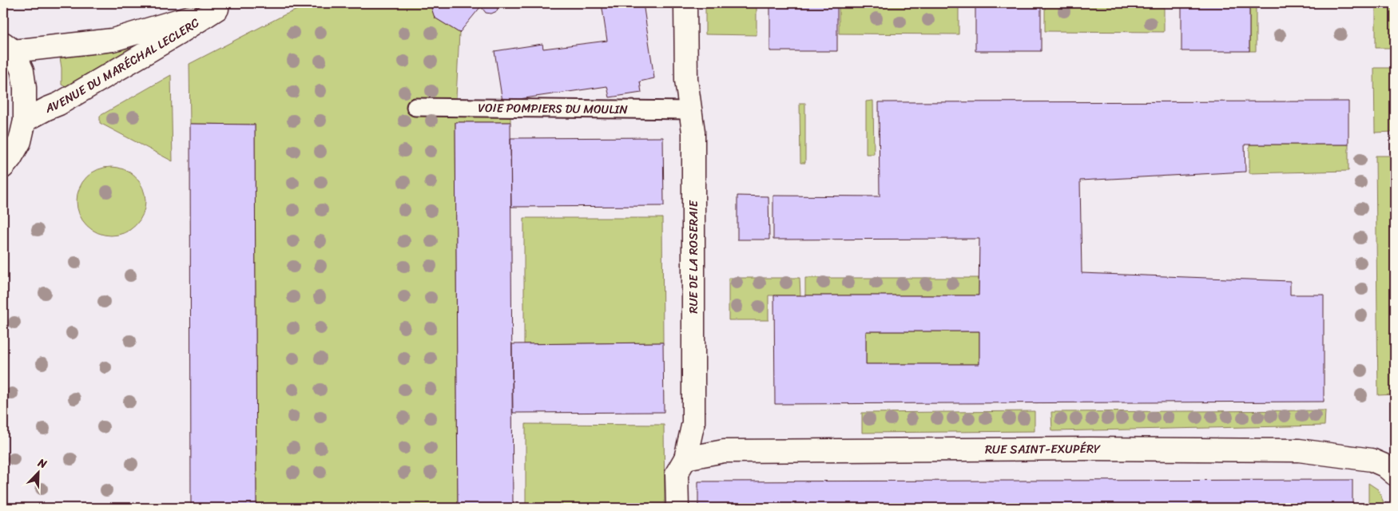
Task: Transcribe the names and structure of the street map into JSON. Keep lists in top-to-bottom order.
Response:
{
  "streets": {
    "street": ["AVENUE DU MARÉCHAL LECLERC", "RUE DE LA ROSERAIE", "RUE SAINT-EXUPÉRY"],
    "lane": ["VOIE POMPIERS DU MOULIN"]
  },
  "crossings": [
    ["VOIE POMPIERS DU MOULIN", "RUE DE LA ROSERAIE"],
    ["RUE DE LA ROSERAIE", "RUE SAINT-EXUPÉRY"]
  ],
  "north": "top right"
}
